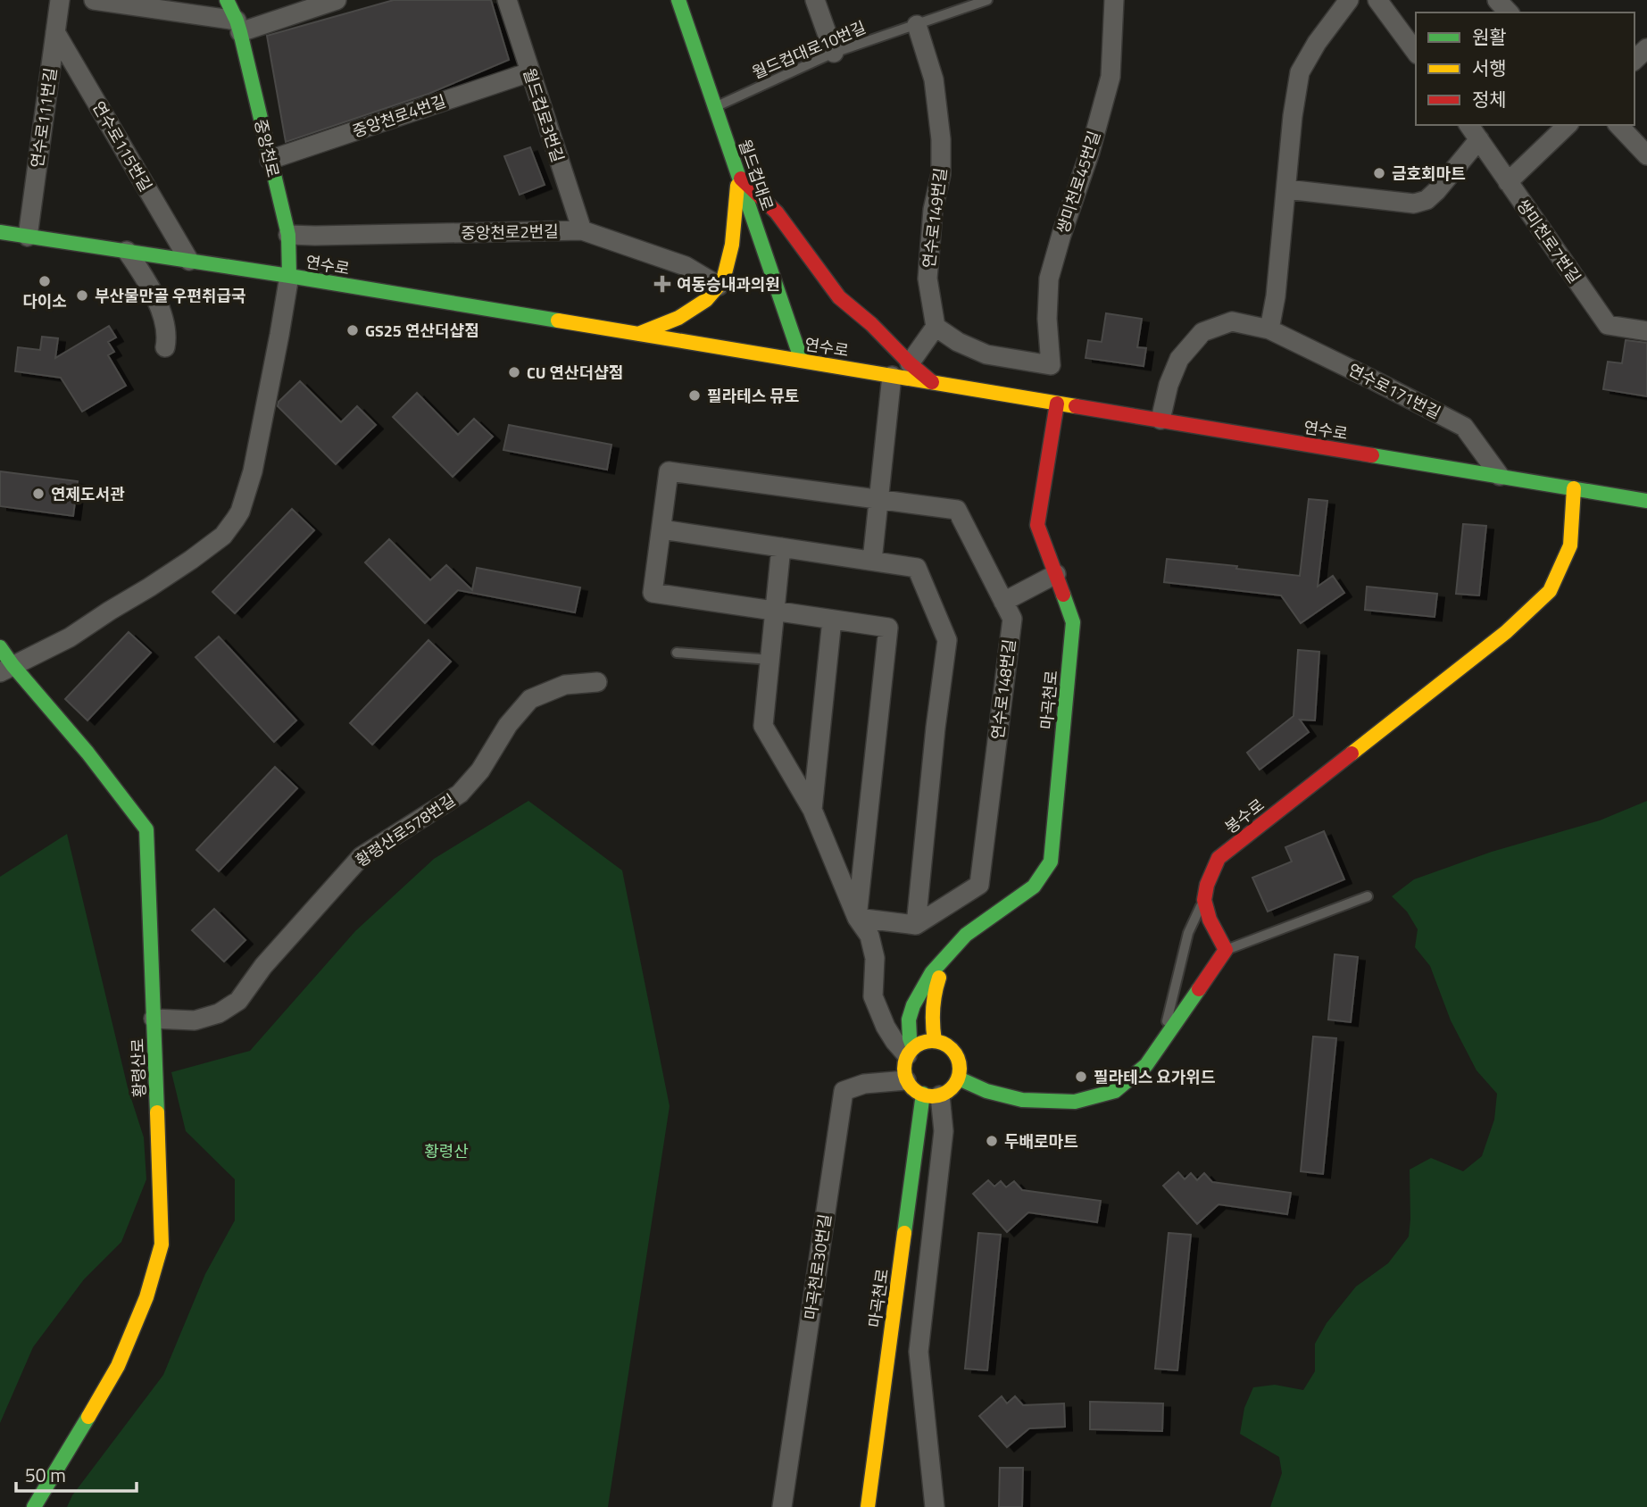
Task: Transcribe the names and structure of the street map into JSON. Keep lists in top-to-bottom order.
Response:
{
  "streets": {
    "street": [
      "월드컵로3번길",
      "중앙천로4번길",
      "연수로111번길",
      "연수로115번길",
      "중앙천로",
      "월드컵대로",
      "쌍미천로45번길",
      "연수로149번길",
      "중앙천로2번길",
      "쌍미천로7번길",
      "연수로",
      "연수로171번길",
      "연수로148번길",
      "마곡천로",
      "봉수로",
      "황령산로578번길",
      "황령산로",
      "마곡천로30번길"
    ],
    "lane": ["월드컵대로10번길"]
  },
  "crossings": [
    ["월드컵대로10번길", "월드컵대로"],
    ["월드컵대로10번길", "연수로149번길"],
    ["월드컵로3번길", "중앙천로4번길"],
    ["월드컵로3번길", "중앙천로2번길"],
    ["중앙천로4번길", "중앙천로"],
    ["연수로111번길", "연수로115번길"],
    ["연수로111번길", "연수로"],
    ["연수로115번길", "연수로"],
    ["중앙천로", "중앙천로2번길"],
    ["중앙천로", "연수로"],
    ["월드컵대로", "연수로"],
    ["쌍미천로45번길", "연수로149번길"],
    ["연수로", "연수로171번길"],
    ["연수로", "마곡천로"],
    ["연수로", "봉수로"],
    ["마곡천로", "마곡천로30번길"],
    ["황령산로578번길", "황령산로"]
  ],
  "parks": ["황령산"],
  "places": {
    "other": [
      "금호회마트",
      "다이소",
      "부산물만골 우편취급국",
      "GS25 연산더샵점",
      "CU 연산더샵점",
      "필라테스 뮤토",
      "연제도서관",
      "필라테스 요가위드",
      "두배로마트"
    ],
    "health": ["여동승내과의원"]
  },
  "legend": ["원활", "서행", "정체"],
  "scale_bar": "50 m"
}
